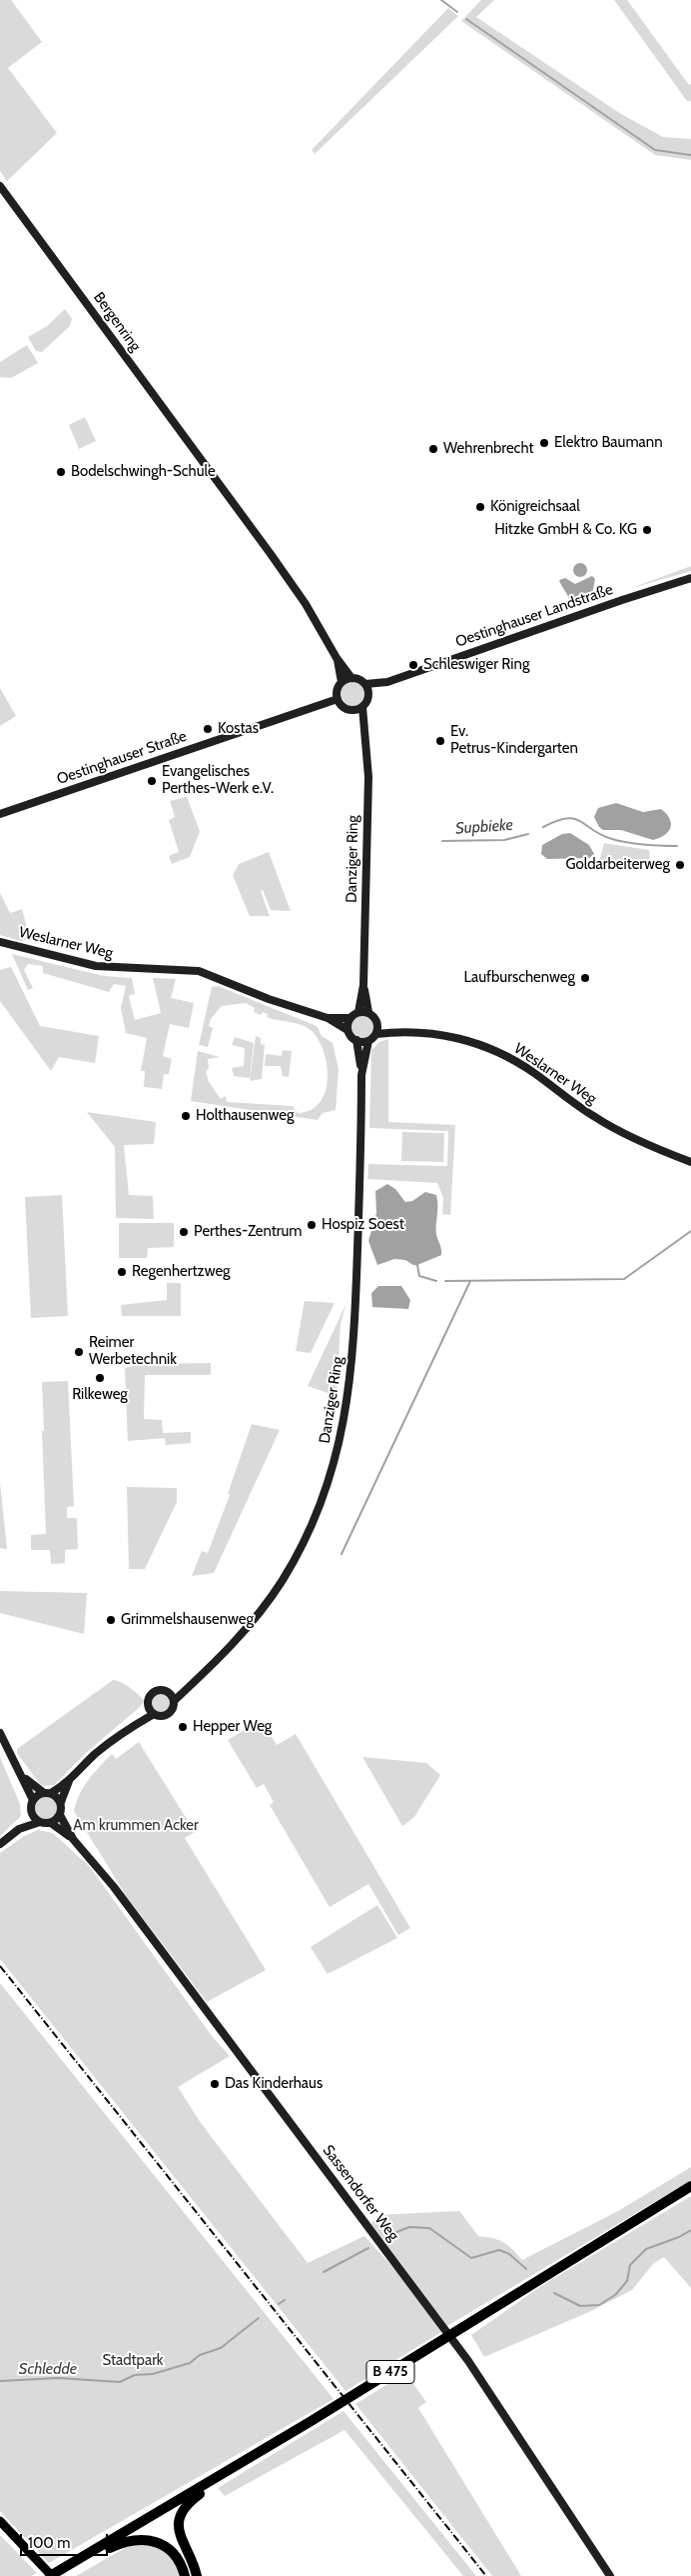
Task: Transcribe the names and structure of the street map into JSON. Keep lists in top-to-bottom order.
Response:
{
  "streets": {
    "highway": ["B 475"],
    "main road": [
      "Bergenring",
      "Oestinghauser Landstraße",
      "Oestinghauser Straße",
      "Danziger Ring",
      "Weslarner Weg",
      "Sassendorfer Weg"
    ]
  },
  "crossings": [
    ["Oestinghauser Landstraße", "Oestinghauser Straße"],
    ["Oestinghauser Landstraße", "Danziger Ring"],
    ["Oestinghauser Straße", "Danziger Ring"],
    ["Danziger Ring", "Weslarner Weg"]
  ],
  "water": ["Supbieke", "Schledde"],
  "parks": ["Am krummen Acker", "Stadtpark"],
  "places": [
    "Elektro Baumann",
    "Wehrenbrecht",
    "Bodelschwingh-Schule",
    "Königreichsaal",
    "Hitzke GmbH & Co. KG",
    "Schleswiger Ring",
    "Kostas",
    "Ev. Petrus-Kindergarten",
    "Evangelisches Perthes-Werk e.V.",
    "Goldarbeiterweg",
    "Laufburschenweg",
    "Holthausenweg",
    "Hospiz Soest",
    "Perthes-Zentrum",
    "Regenhertzweg",
    "Reimer Werbetechnik",
    "Rilkeweg",
    "Grimmelshausenweg",
    "Hepper Weg",
    "Das Kinderhaus"
  ],
  "scale_bar": "100 m"
}
